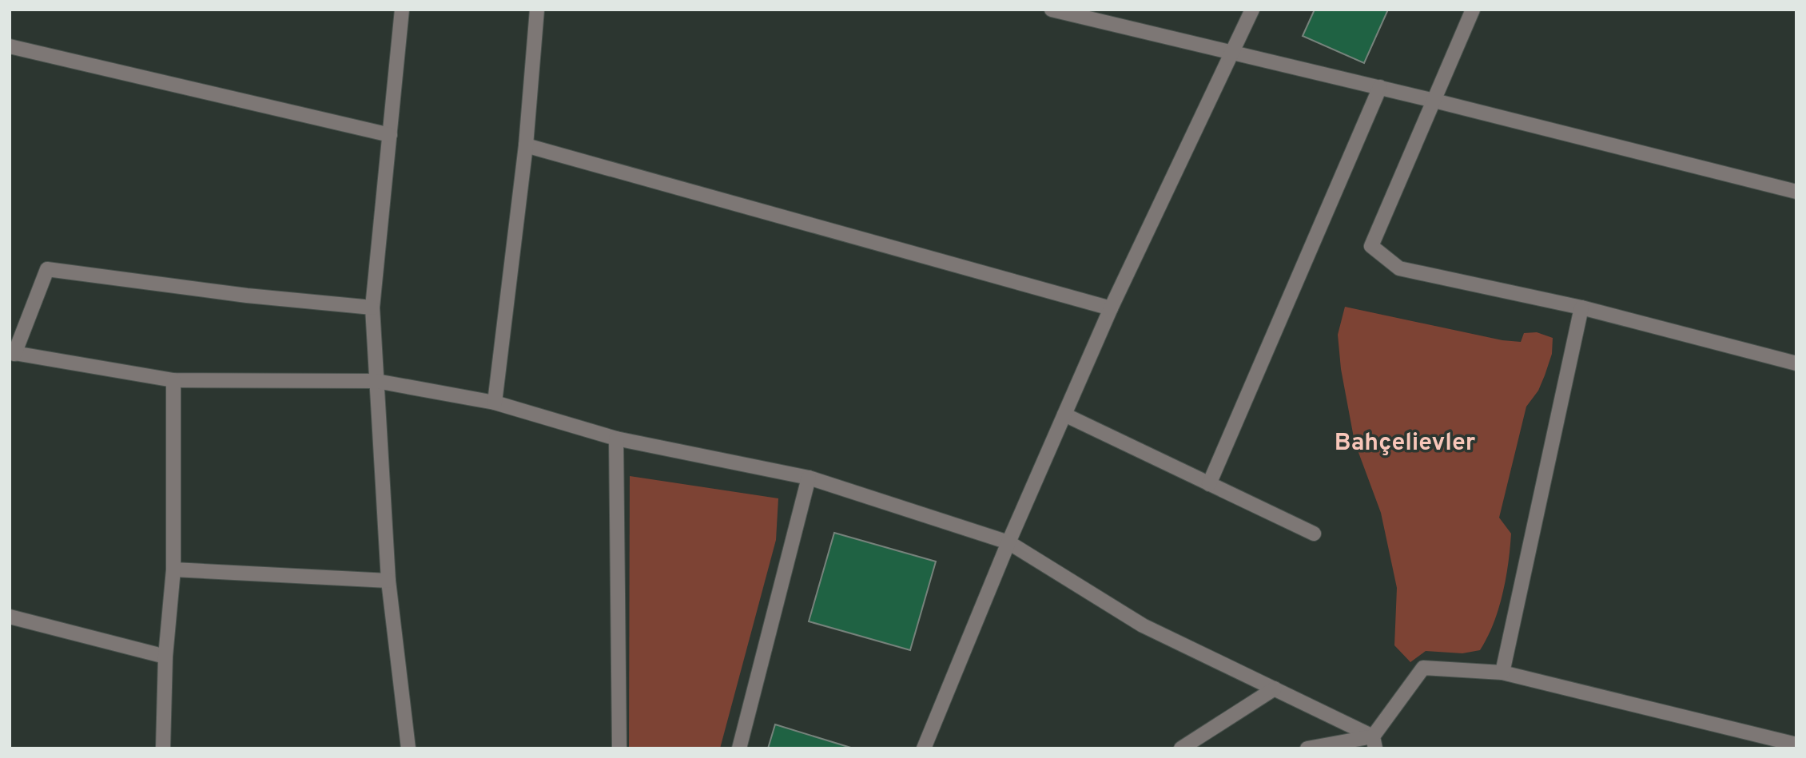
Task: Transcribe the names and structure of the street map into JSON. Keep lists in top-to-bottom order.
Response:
{
  "districts": ["Bahçelievler"]
}
